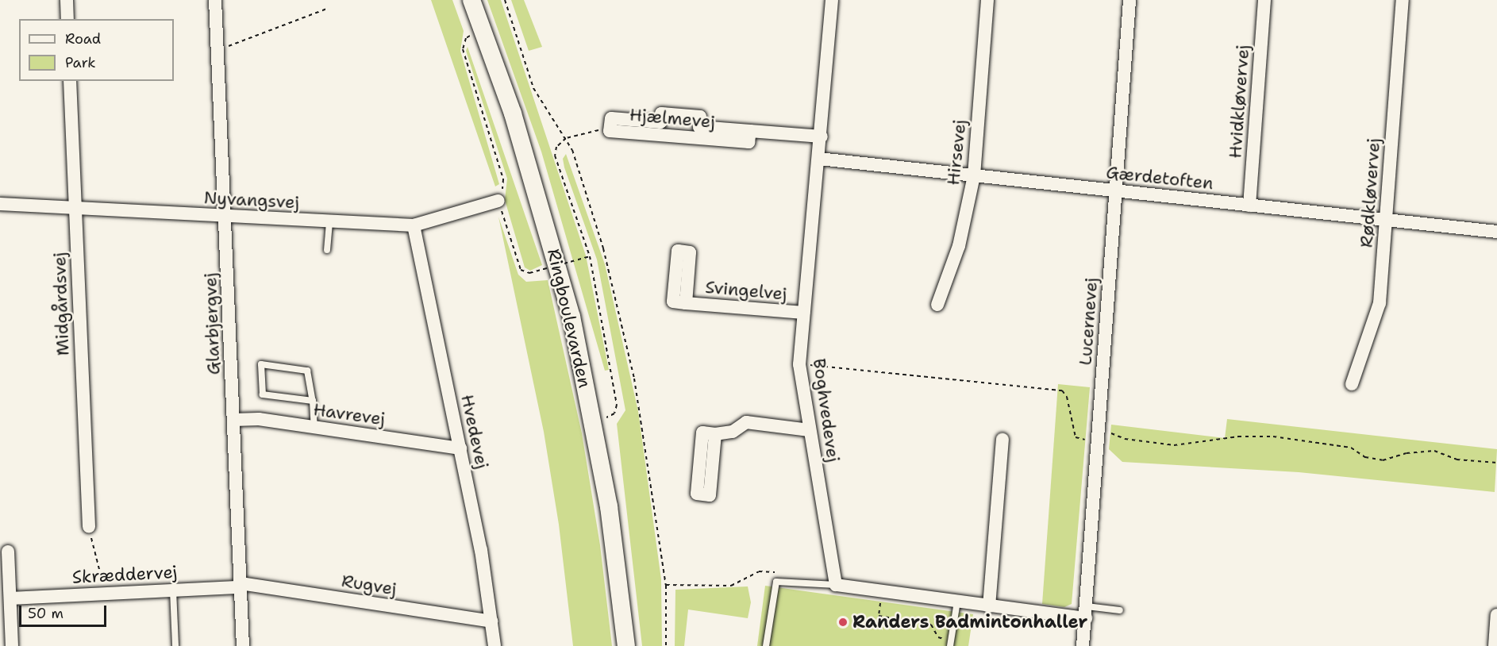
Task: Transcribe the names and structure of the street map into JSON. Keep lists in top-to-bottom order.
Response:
{
  "streets": {
    "main road": ["Ringboulevarden"],
    "street": [
      "Hvidkløvervej",
      "Hjælmevej",
      "Hirsevej",
      "Gærdetoften",
      "Rødkløvervej",
      "Nyvangsvej",
      "Svingelvej",
      "Midgårdsvej",
      "Lucernevej",
      "Glarbjergvej",
      "Boghvedevej",
      "Havrevej",
      "Hvedevej",
      "Skræddervej",
      "Rugvej"
    ]
  },
  "crossings": [
    ["Hvidkløvervej", "Gærdetoften"],
    ["Hjælmevej", "Boghvedevej"],
    ["Hirsevej", "Gærdetoften"],
    ["Gærdetoften", "Rødkløvervej"],
    ["Gærdetoften", "Lucernevej"],
    ["Gærdetoften", "Boghvedevej"],
    ["Nyvangsvej", "Midgårdsvej"],
    ["Nyvangsvej", "Glarbjergvej"],
    ["Nyvangsvej", "Hvedevej"],
    ["Svingelvej", "Boghvedevej"],
    ["Glarbjergvej", "Havrevej"],
    ["Glarbjergvej", "Skræddervej"],
    ["Glarbjergvej", "Rugvej"],
    ["Havrevej", "Hvedevej"],
    ["Hvedevej", "Rugvej"],
    ["Skræddervej", "Rugvej"]
  ],
  "places": ["Randers Badmintonhaller"],
  "legend": ["Road", "Park"],
  "scale_bar": "50 m"
}
